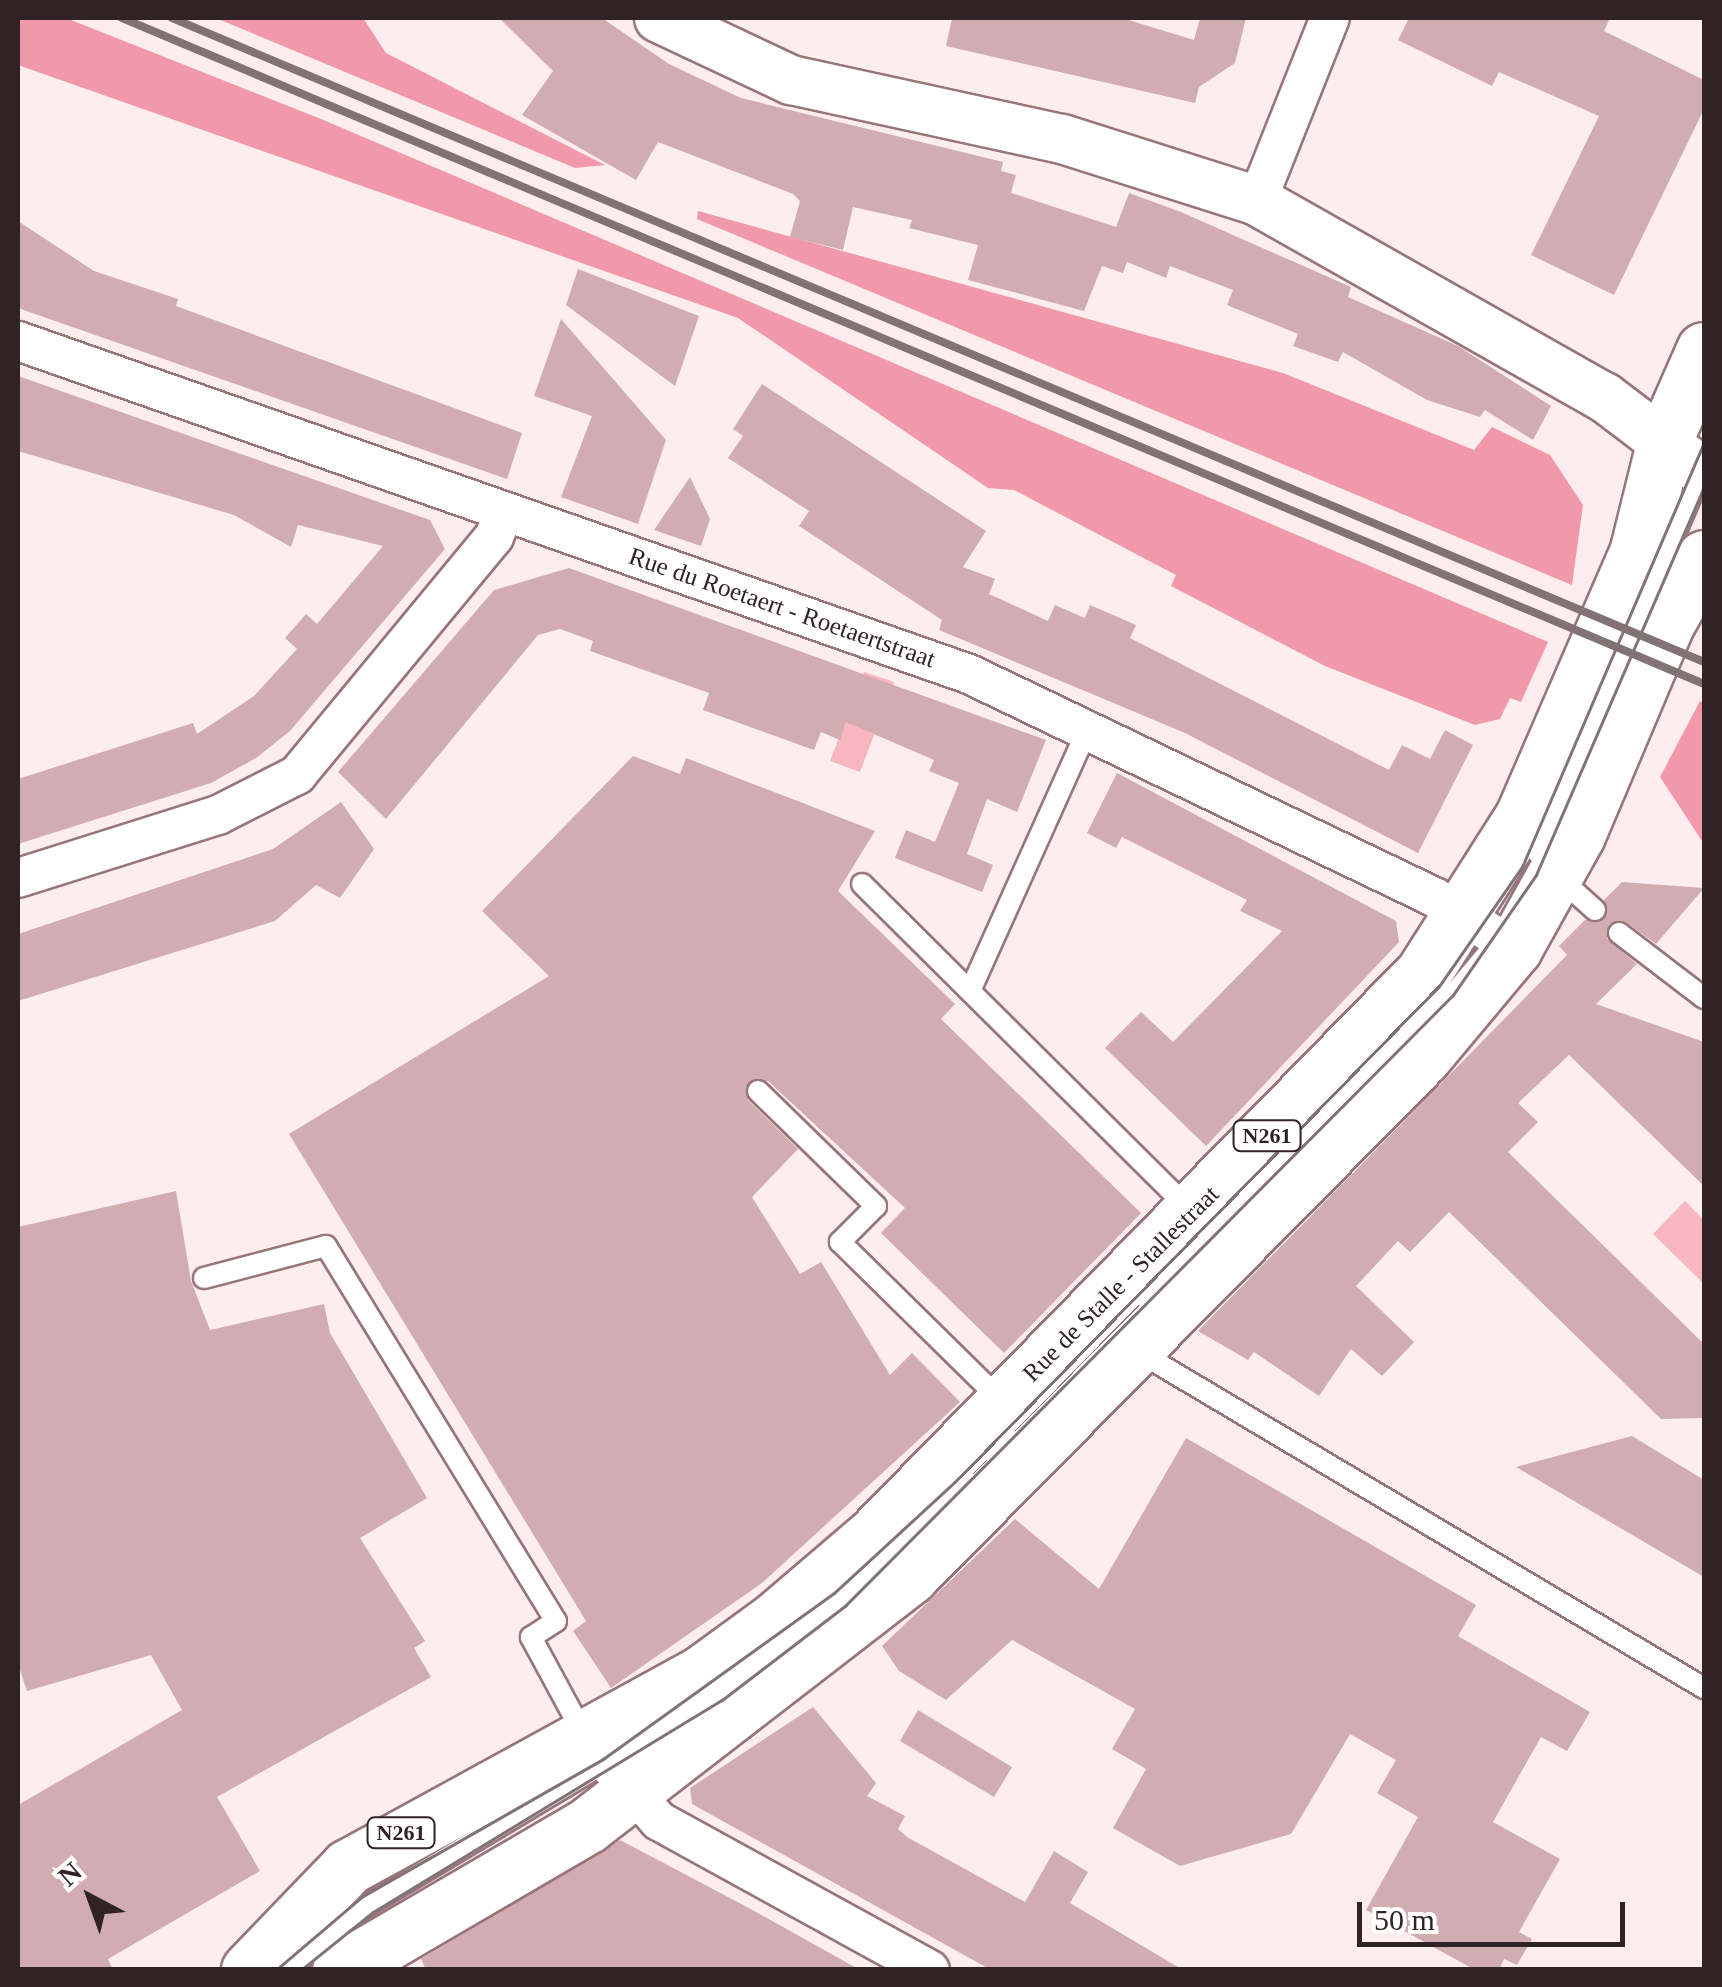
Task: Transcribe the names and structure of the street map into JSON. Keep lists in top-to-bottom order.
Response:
{
  "streets": {
    "main road": ["N261", "Rue de Stalle - Stallestraat"],
    "street": ["Rue du Roetaert - Roetaertstraat"]
  },
  "crossings": [
    ["Rue du Roetaert - Roetaertstraat", "Rue de Stalle - Stallestraat"]
  ],
  "scale_bar": "50 m",
  "north": "top left"
}
